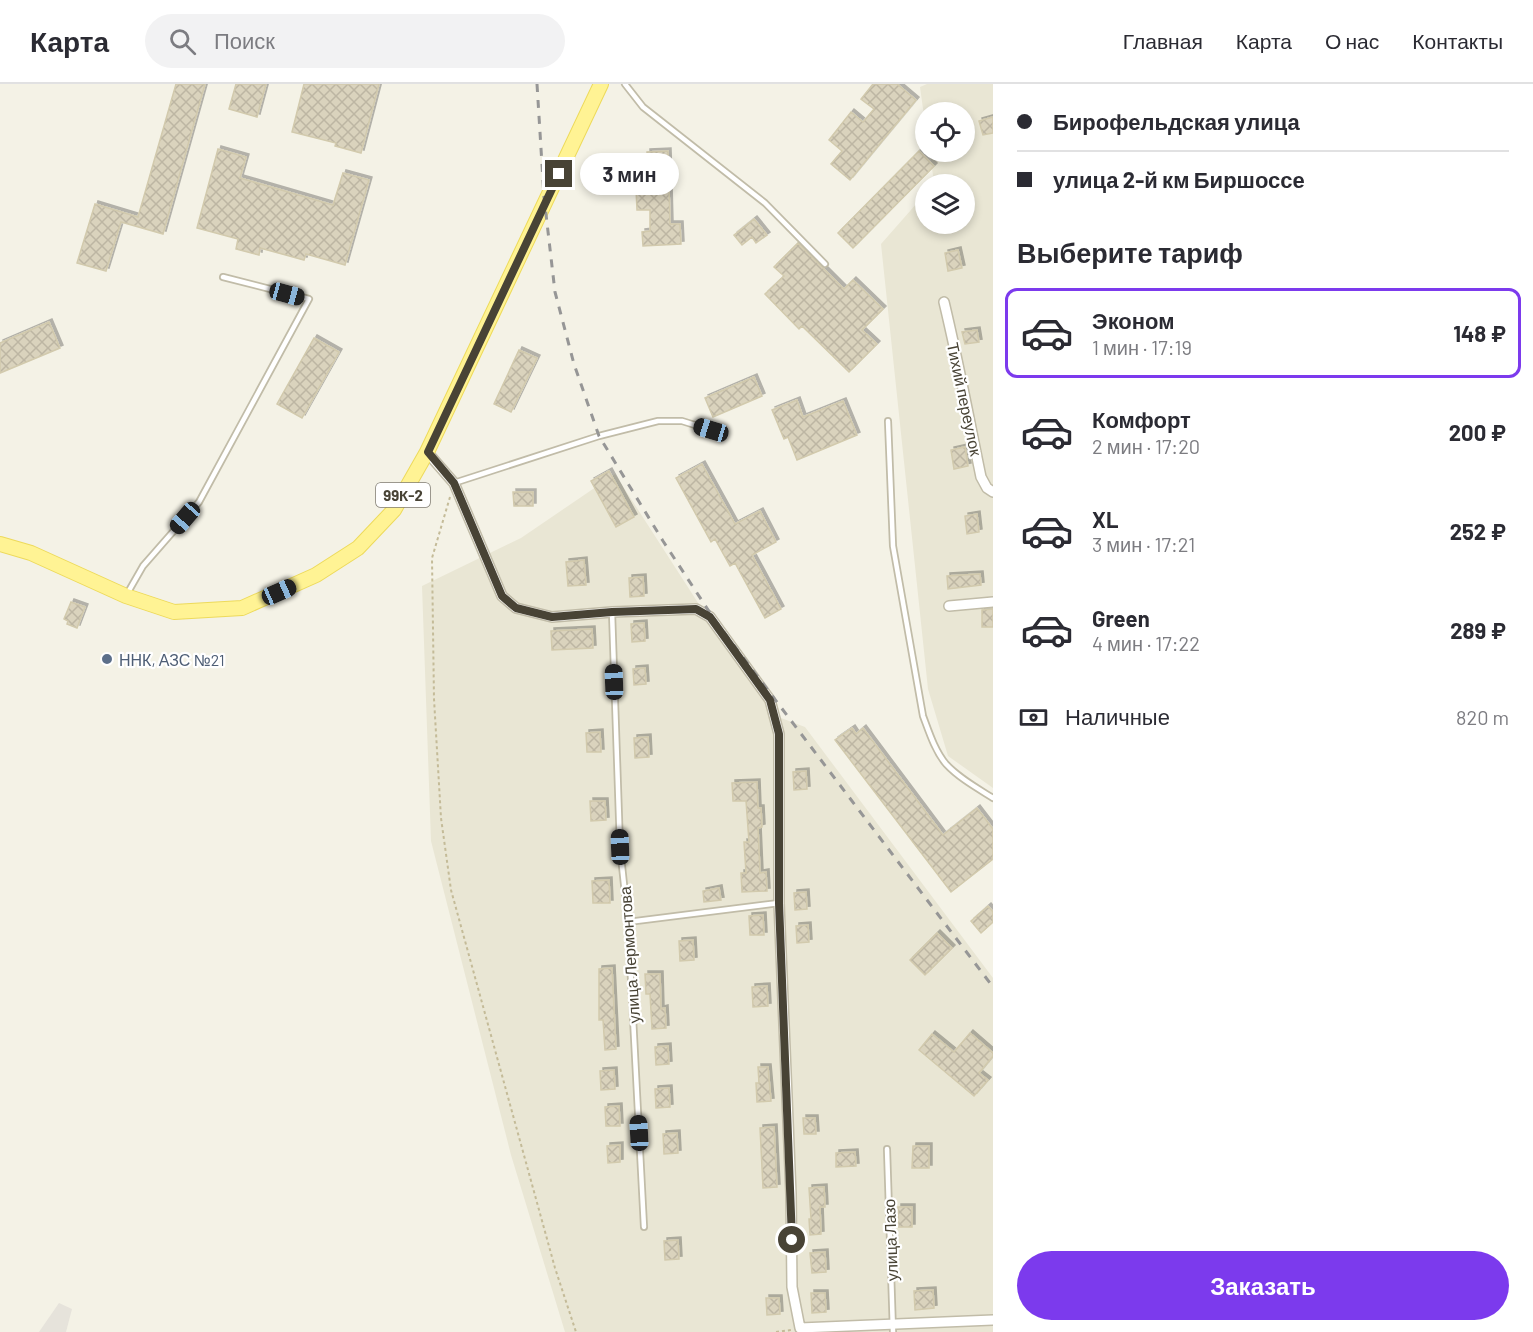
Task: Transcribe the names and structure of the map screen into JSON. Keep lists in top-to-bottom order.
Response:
{
  "streets": {
    "main road": ["99К-2"],
    "street": ["Тихий переулок"],
    "lane": ["улица Лермонтова", "улица Лазо"]
  },
  "places": ["ННК, АЗС №21"],
  "page": {
    "header": "Карта",
    "search": "Поиск",
    "nav": [
      "Главная",
      "Карта",
      "О нас",
      "Контакты"
    ],
    "banner": ["Бирофельдская улица", "улица 2-й км Биршоссе"],
    "bubble": "3 мин",
    "heading": "Выберите тариф",
    "list": [
      {
        "name": "Эконом",
        "note": "1 мин · 17:19",
        "value": "148 ₽"
      },
      {
        "name": "Комфорт",
        "note": "2 мин · 17:20",
        "value": "200 ₽"
      },
      {
        "name": "XL",
        "note": "3 мин · 17:21",
        "value": "252 ₽"
      },
      {
        "name": "Green",
        "note": "4 мин · 17:22",
        "value": "289 ₽"
      }
    ],
    "pay": ["Наличные", "820 m"],
    "buttons": "Заказать"
  }
}
